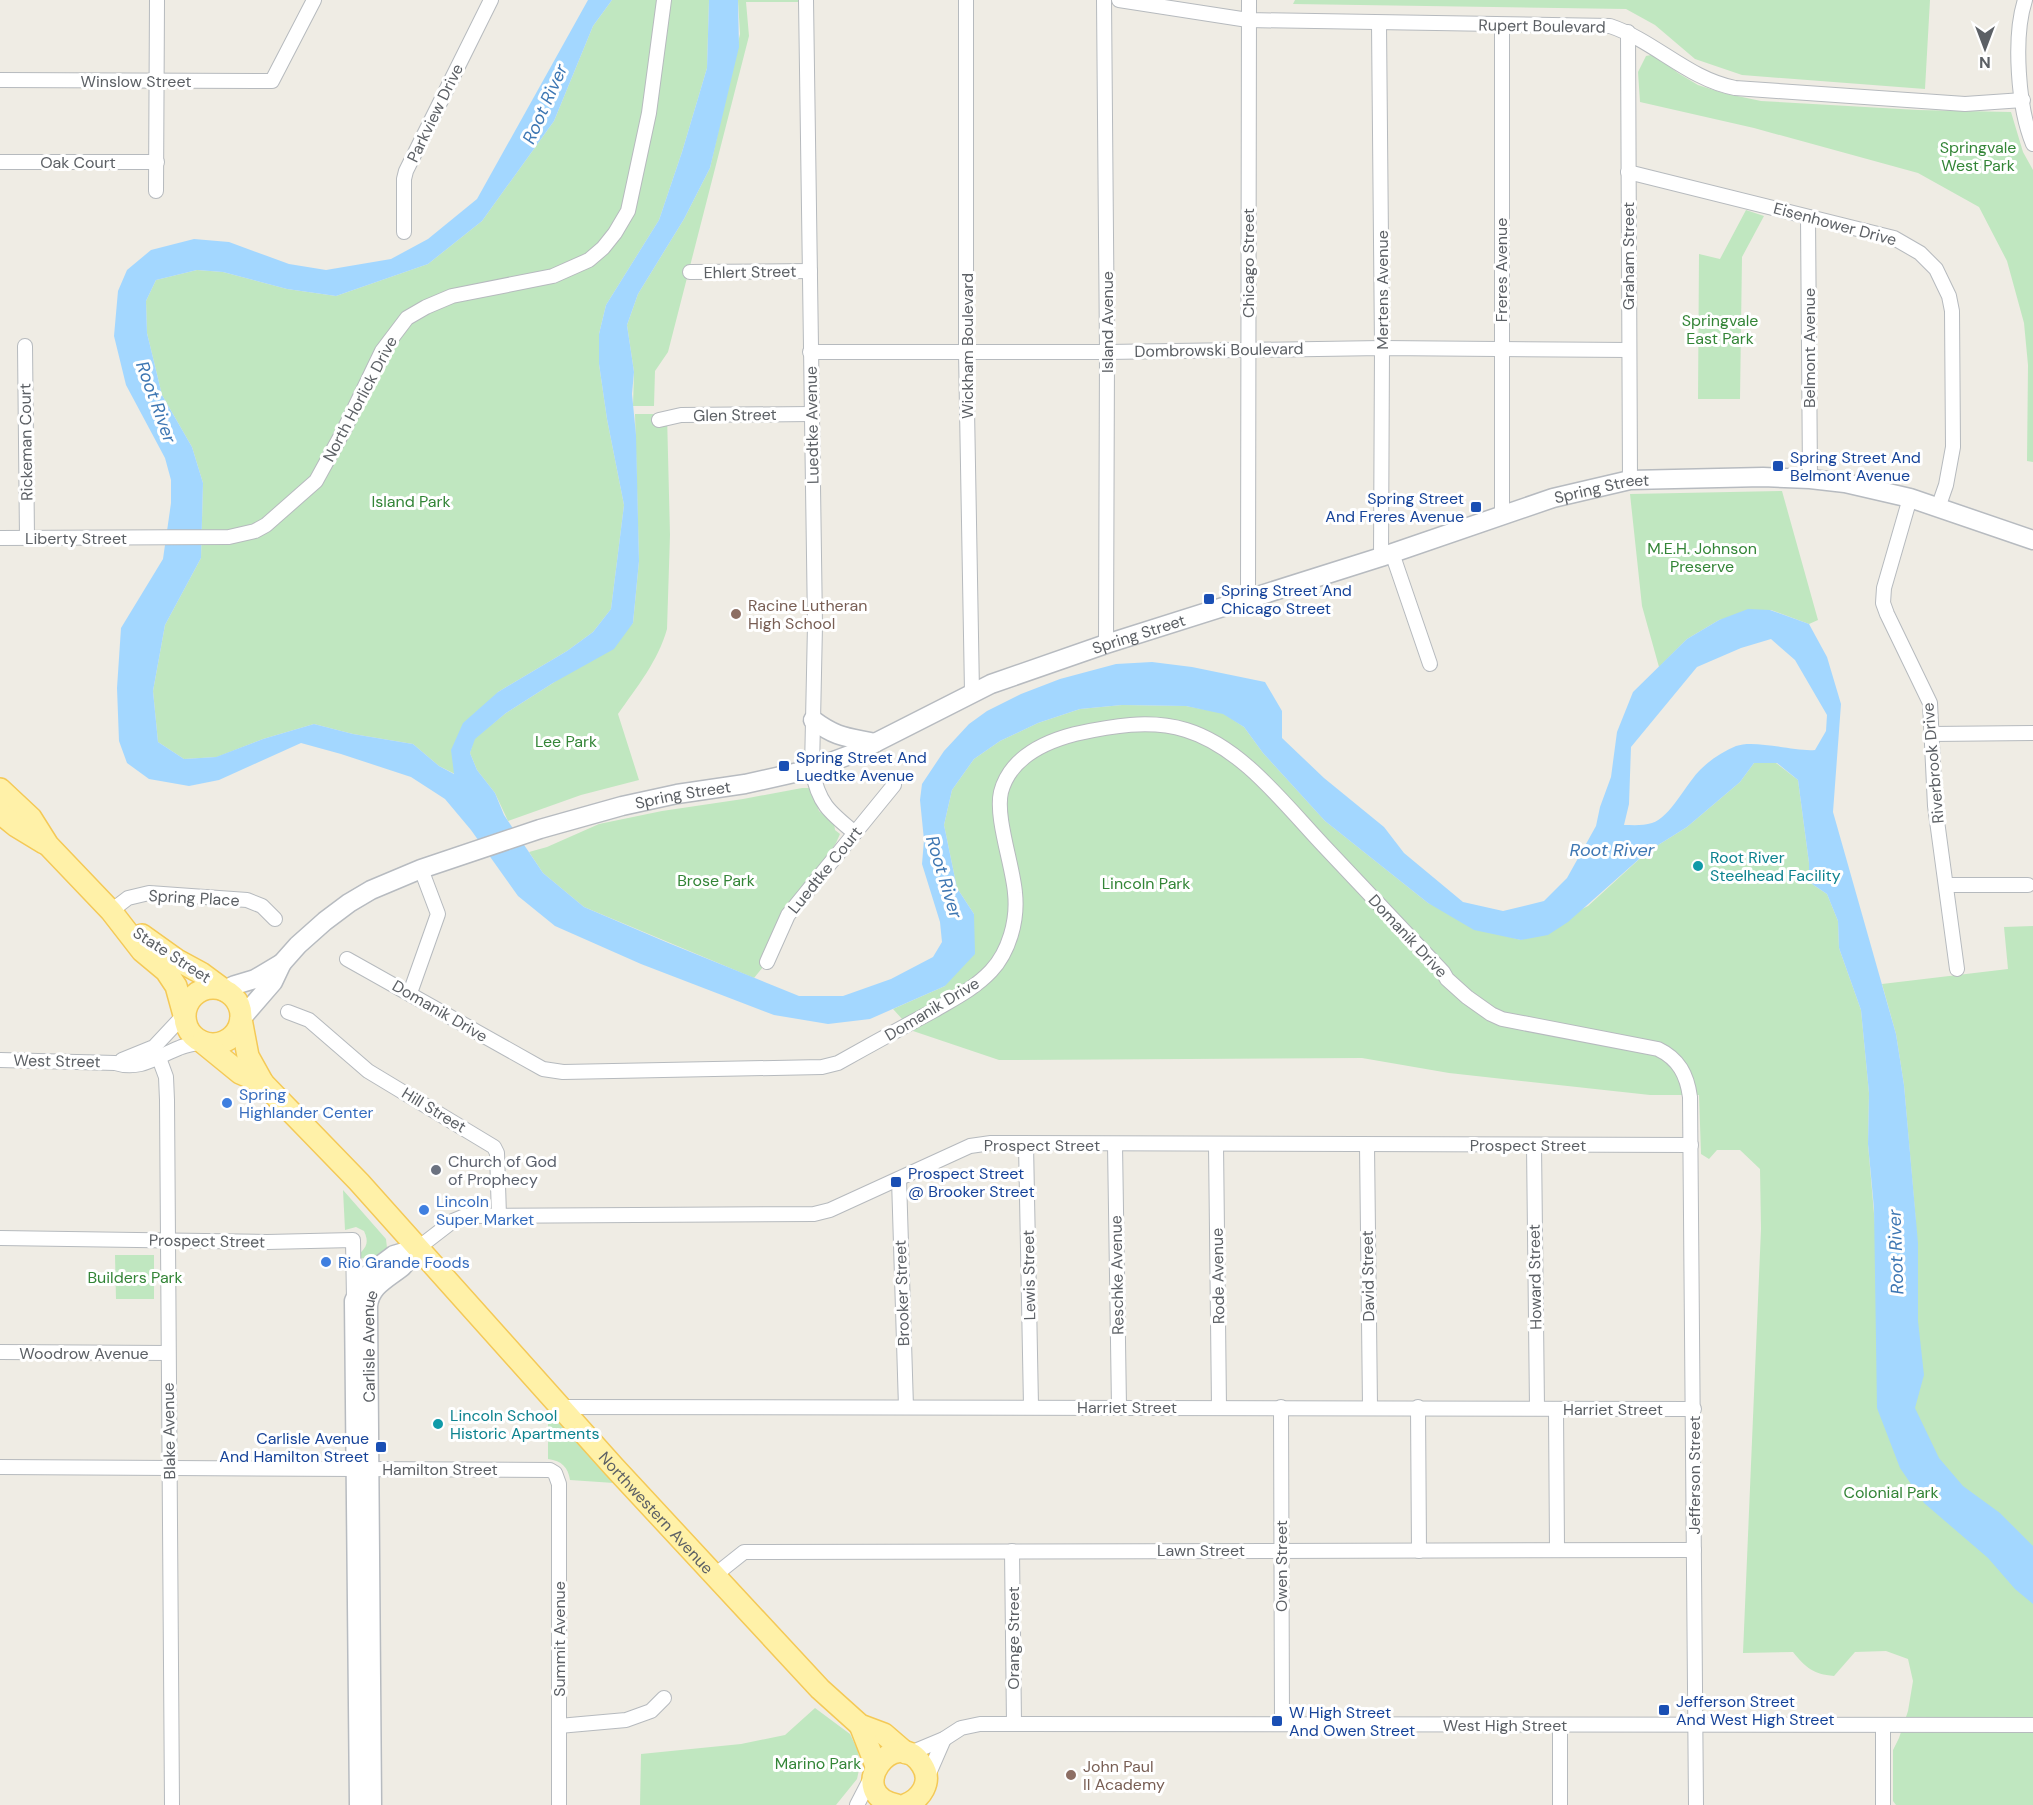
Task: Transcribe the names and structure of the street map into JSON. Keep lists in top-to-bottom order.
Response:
{
  "streets": {
    "main road": [
      "Spring Street",
      "State Street",
      "Carlisle Avenue",
      "Northwestern Avenue"
    ],
    "street": [
      "Rupert Boulevard",
      "Winslow Street",
      "Parkview Drive",
      "Oak Court",
      "Eisenhower Drive",
      "Graham Street",
      "Chicago Street",
      "Freres Avenue",
      "Ehlert Street",
      "Mertens Avenue",
      "Island Avenue",
      "Wickham Boulevard",
      "Belmont Avenue",
      "Dombrowski Boulevard",
      "North Horlick Drive",
      "Glen Street",
      "Luedtke Avenue",
      "Rickeman Court",
      "Liberty Street",
      "Riverbrook Drive",
      "Luedtke Court",
      "Spring Place",
      "Domanik Drive",
      "West Street",
      "Hill Street",
      "Prospect Street",
      "Lewis Street",
      "Reschke Avenue",
      "Rode Avenue",
      "David Street",
      "Howard Street",
      "Brooker Street",
      "Woodrow Avenue",
      "Harriet Street",
      "Blake Avenue",
      "Hamilton Street",
      "Jefferson Street",
      "Lawn Street",
      "Owen Street",
      "Orange Street",
      "Summit Avenue",
      "West High Street"
    ]
  },
  "crossings": [
    ["Rupert Boulevard", "Graham Street"],
    ["Rupert Boulevard", "Chicago Street"],
    ["Rupert Boulevard", "Freres Avenue"],
    ["Rupert Boulevard", "Mertens Avenue"],
    ["Eisenhower Drive", "Graham Street"],
    ["Eisenhower Drive", "Belmont Avenue"],
    ["Eisenhower Drive", "Spring Street"],
    ["Graham Street", "Dombrowski Boulevard"],
    ["Graham Street", "Spring Street"],
    ["Chicago Street", "Dombrowski Boulevard"],
    ["Chicago Street", "Spring Street"],
    ["Freres Avenue", "Dombrowski Boulevard"],
    ["Freres Avenue", "Spring Street"],
    ["Ehlert Street", "Luedtke Avenue"],
    ["Mertens Avenue", "Dombrowski Boulevard"],
    ["Mertens Avenue", "Spring Street"],
    ["Island Avenue", "Dombrowski Boulevard"],
    ["Island Avenue", "Spring Street"],
    ["Wickham Boulevard", "Dombrowski Boulevard"],
    ["Wickham Boulevard", "Spring Street"],
    ["Belmont Avenue", "Spring Street"],
    ["Dombrowski Boulevard", "Luedtke Avenue"],
    ["North Horlick Drive", "Liberty Street"],
    ["Glen Street", "Luedtke Avenue"],
    ["Luedtke Avenue", "Spring Street"],
    ["Luedtke Avenue", "Luedtke Court"],
    ["Rickeman Court", "Liberty Street"],
    ["Spring Street", "Riverbrook Drive"],
    ["Spring Street", "State Street"],
    ["Spring Street", "West Street"],
    ["Spring Street", "Northwestern Avenue"],
    ["Spring Place", "State Street"],
    ["Domanik Drive", "Prospect Street"],
    ["Domanik Drive", "Jefferson Street"],
    ["State Street", "West Street"],
    ["State Street", "Northwestern Avenue"],
    ["West Street", "Blake Avenue"],
    ["West Street", "Northwestern Avenue"],
    ["Hill Street", "Prospect Street"],
    ["Prospect Street", "Lewis Street"],
    ["Prospect Street", "Reschke Avenue"],
    ["Prospect Street", "Rode Avenue"],
    ["Prospect Street", "David Street"],
    ["Prospect Street", "Howard Street"],
    ["Prospect Street", "Brooker Street"],
    ["Prospect Street", "Carlisle Avenue"],
    ["Prospect Street", "Blake Avenue"],
    ["Prospect Street", "Jefferson Street"],
    ["Prospect Street", "Northwestern Avenue"],
    ["Lewis Street", "Harriet Street"],
    ["Reschke Avenue", "Harriet Street"],
    ["Rode Avenue", "Harriet Street"],
    ["David Street", "Harriet Street"],
    ["Howard Street", "Harriet Street"],
    ["Brooker Street", "Harriet Street"],
    ["Carlisle Avenue", "Hamilton Street"],
    ["Carlisle Avenue", "Northwestern Avenue"],
    ["Woodrow Avenue", "Blake Avenue"],
    ["Harriet Street", "Jefferson Street"],
    ["Harriet Street", "Northwestern Avenue"],
    ["Harriet Street", "Owen Street"],
    ["Blake Avenue", "Hamilton Street"],
    ["Hamilton Street", "Summit Avenue"],
    ["Jefferson Street", "Lawn Street"],
    ["Jefferson Street", "West High Street"],
    ["Northwestern Avenue", "Lawn Street"],
    ["Northwestern Avenue", "West High Street"],
    ["Lawn Street", "Owen Street"],
    ["Lawn Street", "Orange Street"],
    ["Owen Street", "West High Street"],
    ["Orange Street", "West High Street"]
  ],
  "water": ["Root River"],
  "parks": [
    "Springvale West Park",
    "Springvale East Park",
    "Island Park",
    "M.E.H. Johnson Preserve",
    "Lee Park",
    "Brose Park",
    "Lincoln Park",
    "Builders Park",
    "Colonial Park",
    "Marino Park"
  ],
  "places": {
    "transit": [
      "Spring Street And Belmont Avenue",
      "Spring Street And Freres Avenue",
      "Spring Street And Chicago Street",
      "Spring Street And Luedtke Avenue",
      "Prospect Street @ Brooker Street",
      "Carlisle Avenue And Hamilton Street",
      "Jefferson Street And West High Street",
      "W High Street And Owen Street"
    ],
    "other": [
      "Racine Lutheran High School",
      "Root River Steelhead Facility",
      "Spring Highlander Center",
      "Church of God of Prophecy",
      "Lincoln Super Market",
      "Rio Grande Foods",
      "Lincoln School Historic Apartments",
      "John Paul II Academy"
    ]
  },
  "north": "bottom"
}
